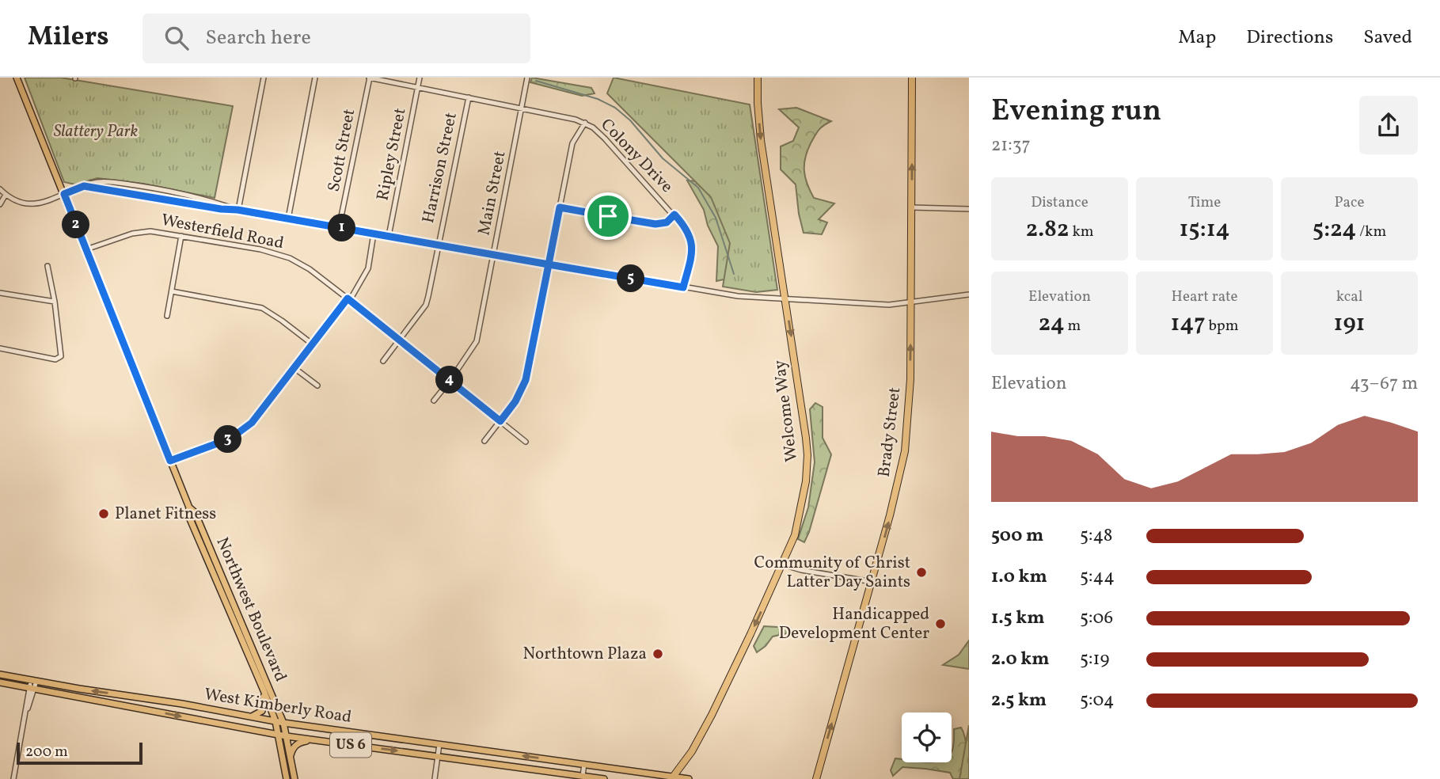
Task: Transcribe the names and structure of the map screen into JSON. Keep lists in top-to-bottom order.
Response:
{
  "streets": {
    "highway": ["Welcome Way", "Brady Street"],
    "main road": ["Northwest Boulevard", "West Kimberly Road", "US 6"],
    "street": [
      "Scott Street",
      "Ripley Street",
      "Colony Drive",
      "Harrison Street",
      "Main Street",
      "Westerfield Road"
    ]
  },
  "crossings": [
    ["Scott Street", "Colony Drive"],
    ["Ripley Street", "Colony Drive"],
    ["Colony Drive", "Harrison Street"],
    ["Colony Drive", "Main Street"],
    ["Harrison Street", "Westerfield Road"],
    ["Main Street", "Westerfield Road"],
    ["Westerfield Road", "Northwest Boulevard"],
    ["Welcome Way", "US 6"],
    ["Northwest Boulevard", "West Kimberly Road"],
    ["West Kimberly Road", "US 6"]
  ],
  "one_way": ["Welcome Way", "Brady Street"],
  "parks": ["Slattery Park"],
  "places": [
    "Planet Fitness",
    "Community of Christ Latter Day Saints",
    "Handicapped Development Center",
    "Northtown Plaza"
  ],
  "scale_bar": "200 m",
  "page": {
    "header": "Milers",
    "search": "Search here",
    "nav": ["Map", "Directions", "Saved"],
    "heading": ["Evening run", "21:37"],
    "stats": [
      ["Distance", "2.82 km"],
      ["Time", "15:14"],
      ["Pace", "5:24 /km"],
      ["Elevation", "24 m"],
      ["Heart rate", "147 bpm"],
      ["kcal", "191"]
    ],
    "pins": [
      "2",
      "1",
      "5",
      "4",
      "3"
    ],
    "chart": ["Elevation", "43–67 m"],
    "list": [
      {
        "name": "500 m",
        "note": "5:48"
      },
      {
        "name": "1.0 km",
        "note": "5:44"
      },
      {
        "name": "1.5 km",
        "note": "5:06"
      },
      {
        "name": "2.0 km",
        "note": "5:19"
      },
      {
        "name": "2.5 km",
        "note": "5:04"
      }
    ],
    "scale": "200 m"
  }
}
